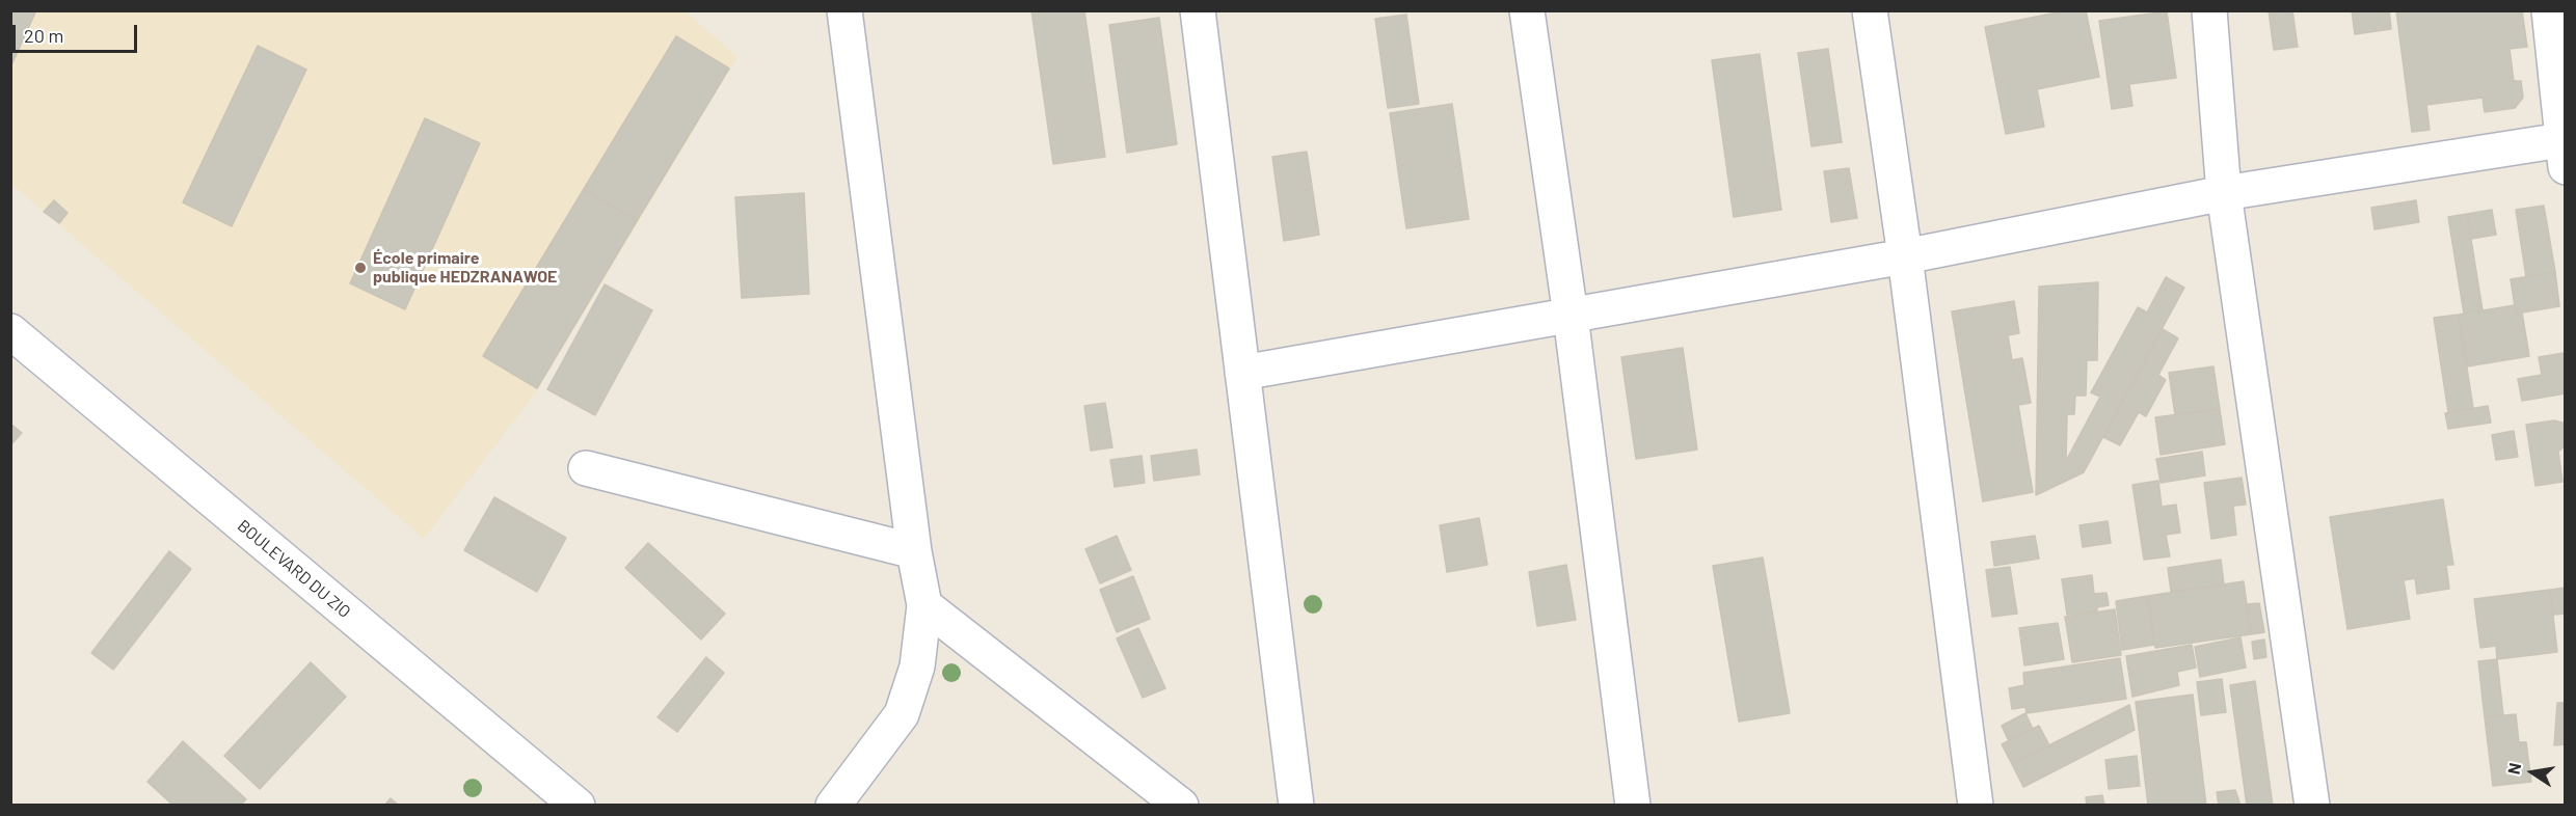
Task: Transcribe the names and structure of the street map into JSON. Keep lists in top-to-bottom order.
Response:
{
  "streets": {
    "street": ["BOULEVARD DU ZIO"]
  },
  "places": ["École primaire publique HEDZRANAWOE"],
  "scale_bar": "20 m",
  "north": "left"
}
